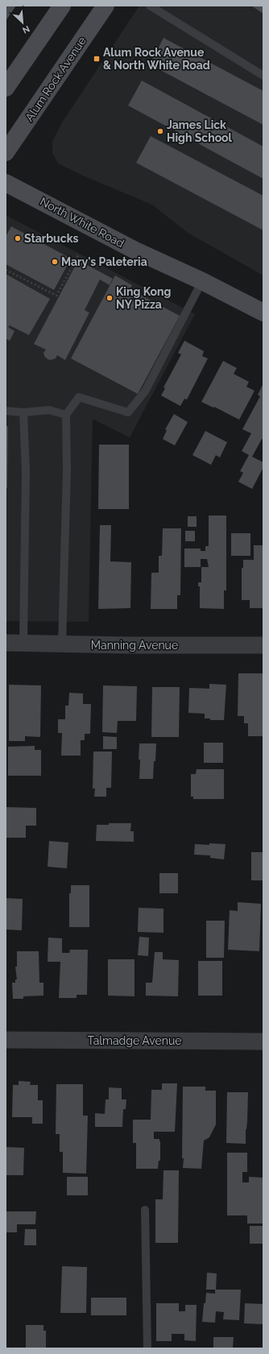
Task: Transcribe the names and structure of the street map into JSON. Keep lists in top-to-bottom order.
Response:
{
  "streets": {
    "main road": ["Alum Rock Avenue", "North White Road"],
    "street": ["Manning Avenue", "Talmadge Avenue"]
  },
  "places": {
    "transit": ["Alum Rock Avenue & North White Road"],
    "other": [
      "James Lick High School",
      "Starbucks",
      "Mary's Paleteria",
      "King Kong NY Pizza"
    ]
  },
  "north": "bottom right"
}
